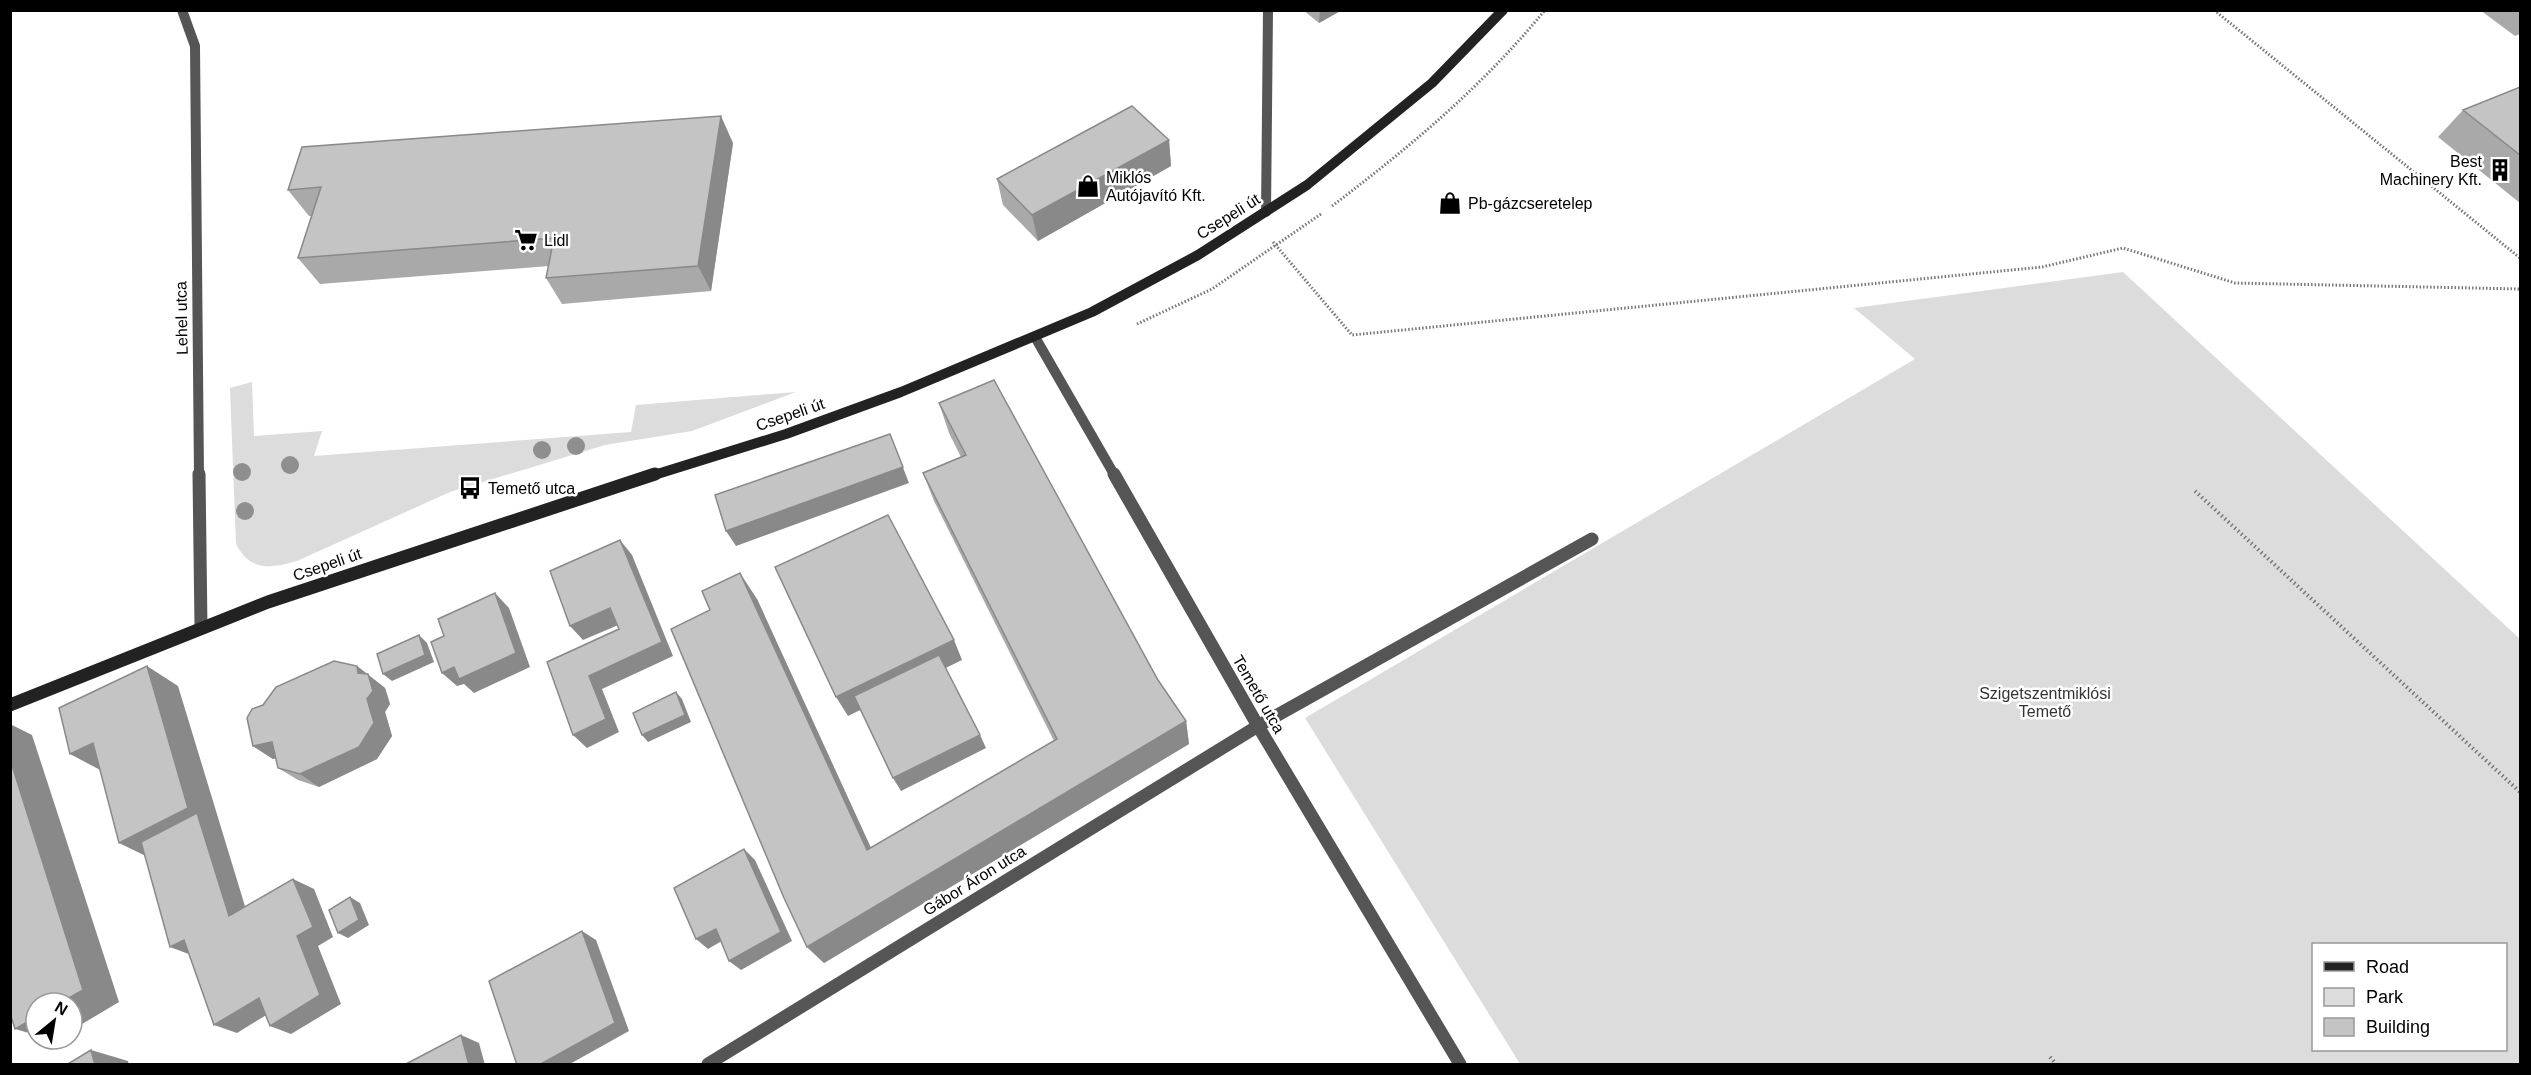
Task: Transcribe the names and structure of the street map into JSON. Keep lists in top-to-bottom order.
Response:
{
  "streets": {
    "street": [
      "Csepeli út",
      "Lehel utca",
      "Temető utca",
      "Gábor Áron utca"
    ]
  },
  "crossings": [
    ["Csepeli út", "Lehel utca"],
    ["Csepeli út", "Temető utca"],
    ["Temető utca", "Gábor Áron utca"]
  ],
  "parks": ["Szigetszentmiklósi Temető"],
  "places": {
    "building": ["Best Machinery Kft."],
    "shop": ["Miklós Autójavító Kft.", "Pb-gázcseretelep"],
    "supermarket": ["Lidl"],
    "bus stop": ["Temető utca"]
  },
  "legend": ["Road", "Park", "Building"],
  "north": "top right"
}
